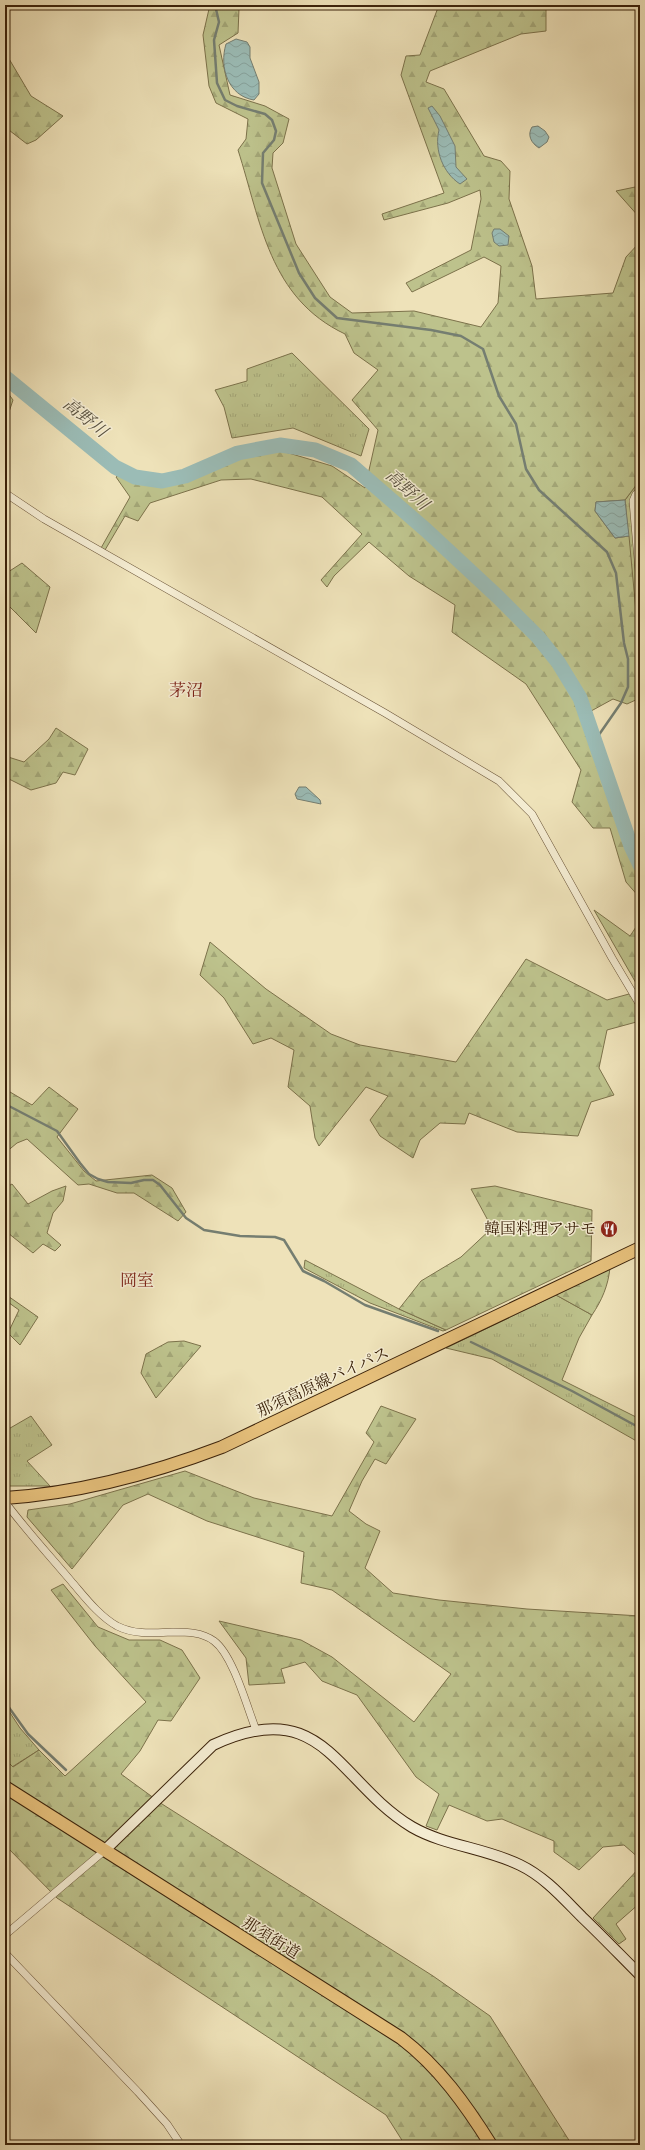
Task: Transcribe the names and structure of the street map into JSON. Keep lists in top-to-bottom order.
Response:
{
  "streets": {
    "main road": ["那須高原線バイパス", "那須街道"]
  },
  "districts": ["茅沼", "岡室"],
  "water": ["高野川"],
  "places": {
    "restaurant": ["韓国料理アサモ"]
  }
}
